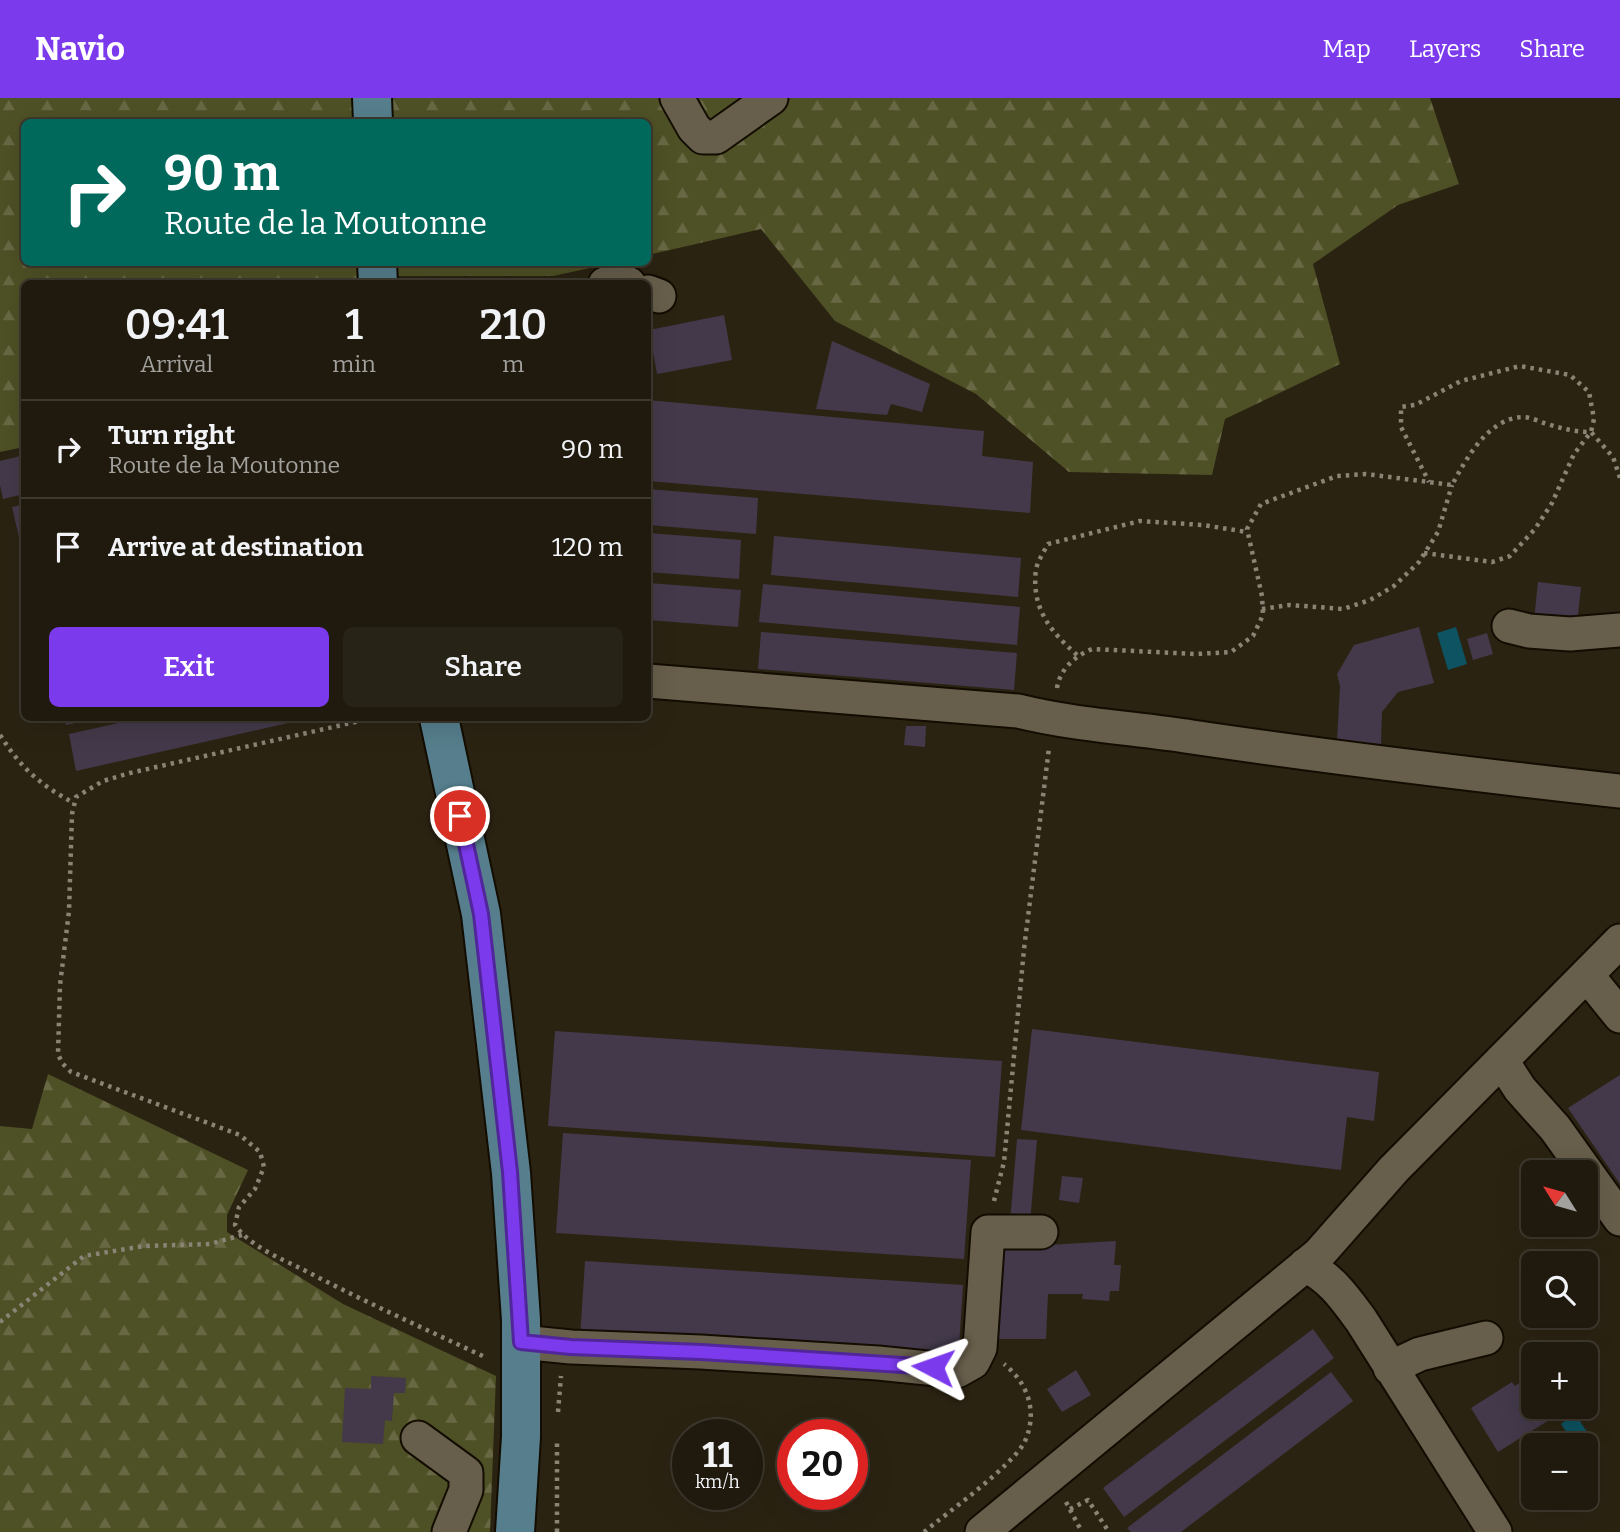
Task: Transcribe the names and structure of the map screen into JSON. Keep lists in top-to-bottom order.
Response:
{
  "north": "top left",
  "page": {
    "header": "Navio",
    "nav": ["Map", "Layers", "Share"],
    "turn": ["90 m", "Route de la Moutonne"],
    "eta": [
      "09:41",
      "Arrival",
      "1",
      "min",
      "210",
      "m"
    ],
    "list": [
      {
        "name": "Turn right",
        "note": "Route de la Moutonne",
        "value": "90 m"
      },
      {
        "name": "Arrive at destination",
        "value": "120 m"
      }
    ],
    "buttons": ["Exit", "Share"],
    "map_buttons": ["+", "−"],
    "speed": "11 km/h",
    "limit": "20"
  }
}
